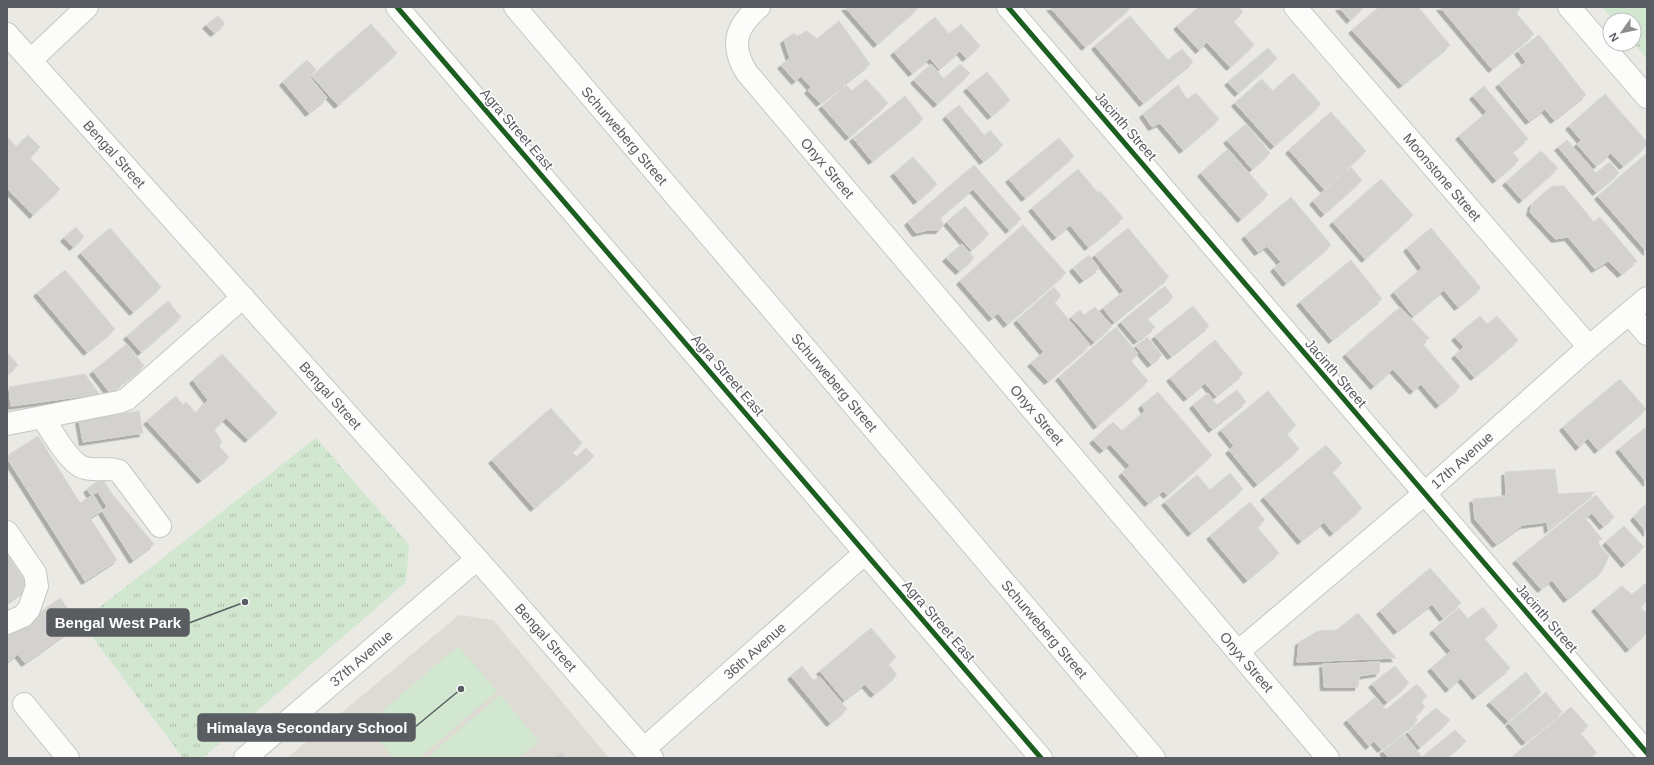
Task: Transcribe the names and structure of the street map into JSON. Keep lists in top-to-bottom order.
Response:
{
  "streets": {
    "street": [
      "Jacinth Street",
      "Agra Street East",
      "Schurweberg Street",
      "Bengal Street",
      "Onyx Street",
      "Moonstone Street",
      "17th Avenue",
      "36th Avenue",
      "37th Avenue"
    ]
  },
  "crossings": [
    ["Jacinth Street", "17th Avenue"],
    ["Agra Street East", "36th Avenue"],
    ["Bengal Street", "36th Avenue"],
    ["Bengal Street", "37th Avenue"],
    ["Onyx Street", "17th Avenue"],
    ["Moonstone Street", "17th Avenue"]
  ],
  "places": ["Bengal West Park", "Himalaya Secondary School"],
  "north": "bottom left"
}
